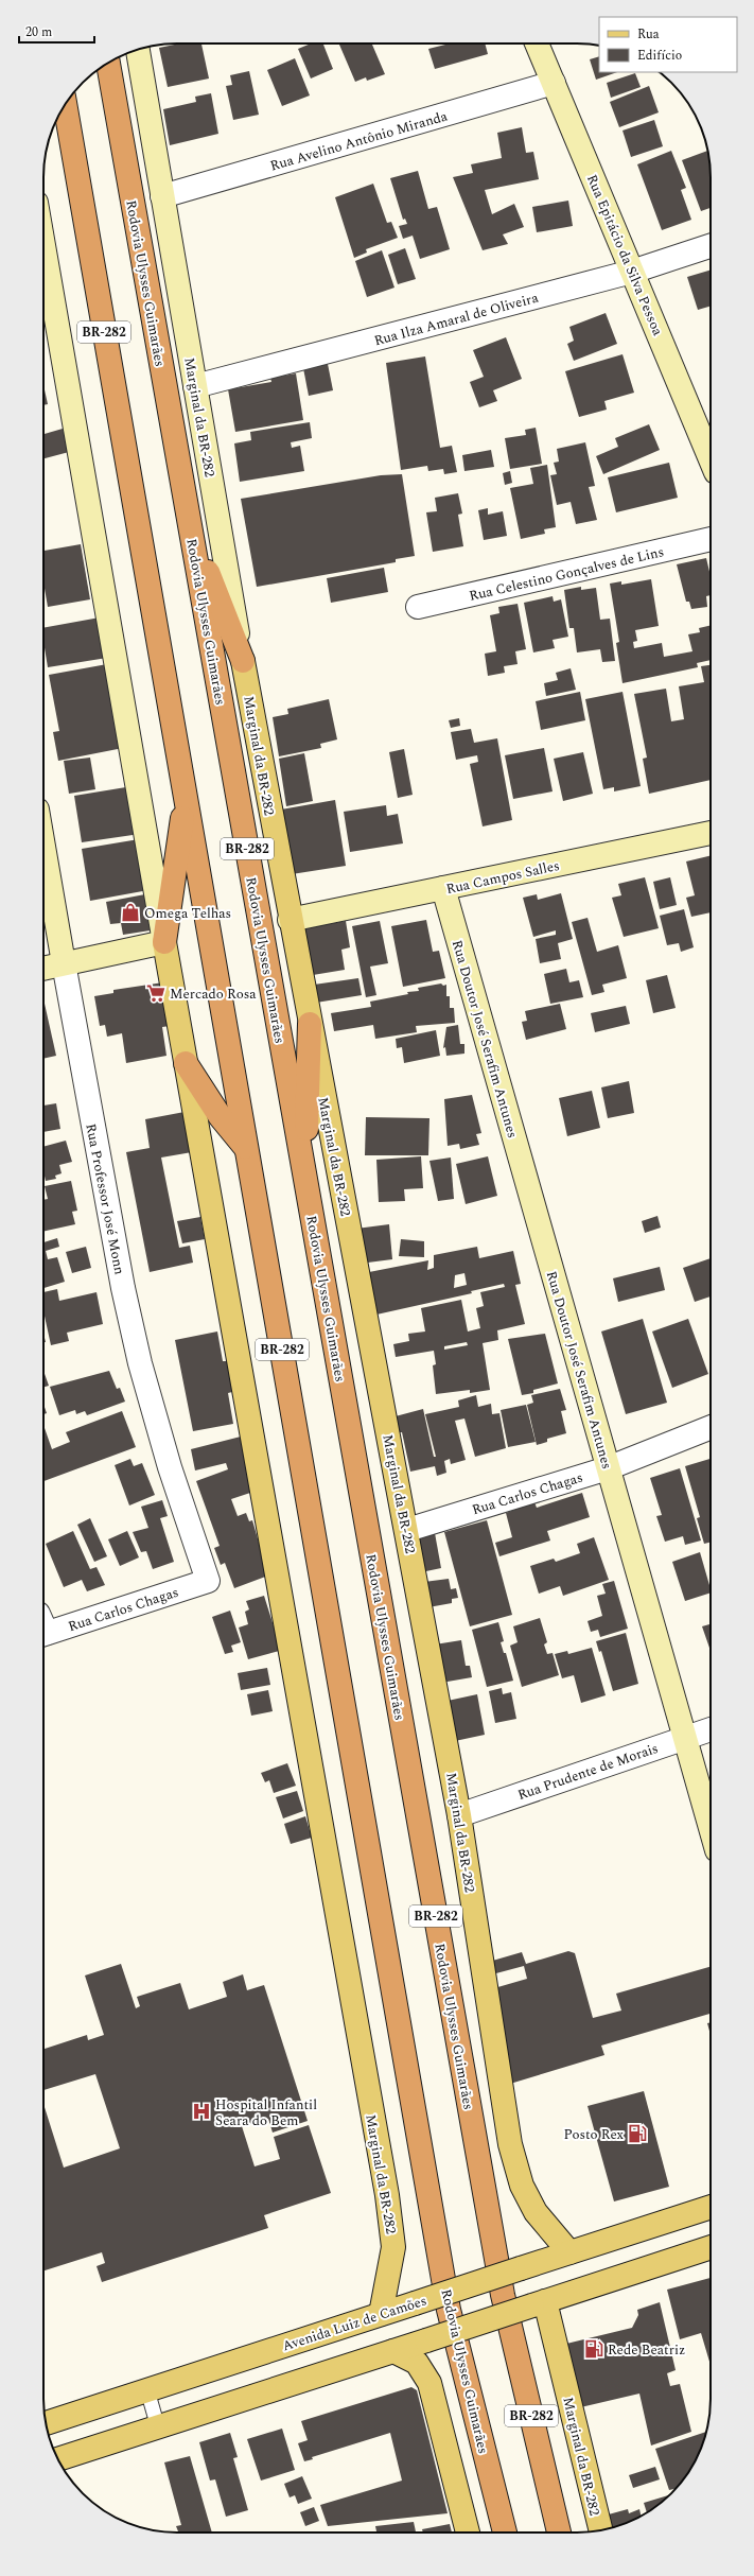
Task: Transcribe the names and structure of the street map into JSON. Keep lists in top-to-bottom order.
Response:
{
  "streets": {
    "highway": ["Rodovia Ulysses Guimarães", "BR-282"],
    "main road": [
      "Rua Epitácio da Silva Pessoa",
      "Marginal da BR-282",
      "Rua Campos Salles",
      "Rua Doutor José Serafim Antunes",
      "Rua Professor José Monn",
      "Avenida Luiz de Camões"
    ],
    "street": [
      "Rua Avelino Antônio Miranda",
      "Rua Ilza Amaral de Oliveira",
      "Rua Celestino Gonçalves de Lins",
      "Rua Carlos Chagas",
      "Rua Prudente de Morais"
    ]
  },
  "crossings": [
    ["Rua Avelino Antônio Miranda", "Rua Epitácio da Silva Pessoa"],
    ["Rua Avelino Antônio Miranda", "Marginal da BR-282"],
    ["Rua Epitácio da Silva Pessoa", "Rua Ilza Amaral de Oliveira"],
    ["Rua Ilza Amaral de Oliveira", "Marginal da BR-282"],
    ["Marginal da BR-282", "Rua Campos Salles"],
    ["Marginal da BR-282", "Rua Carlos Chagas"],
    ["Marginal da BR-282", "Rua Prudente de Morais"],
    ["Marginal da BR-282", "Avenida Luiz de Camões"],
    ["Rua Campos Salles", "Rua Doutor José Serafim Antunes"],
    ["Rua Doutor José Serafim Antunes", "Rua Carlos Chagas"],
    ["Rua Doutor José Serafim Antunes", "Rua Prudente de Morais"],
    ["Rua Professor José Monn", "Rua Carlos Chagas"]
  ],
  "places": {
    "shop": ["Omega Telhas"],
    "supermarket": ["Mercado Rosa"],
    "hospital": ["Hospital Infantil Seara do Bem"],
    "fuel station": ["Posto Rex", "Rede Beatriz"]
  },
  "legend": ["Rua", "Edifício"],
  "scale_bar": "20 m"
}
